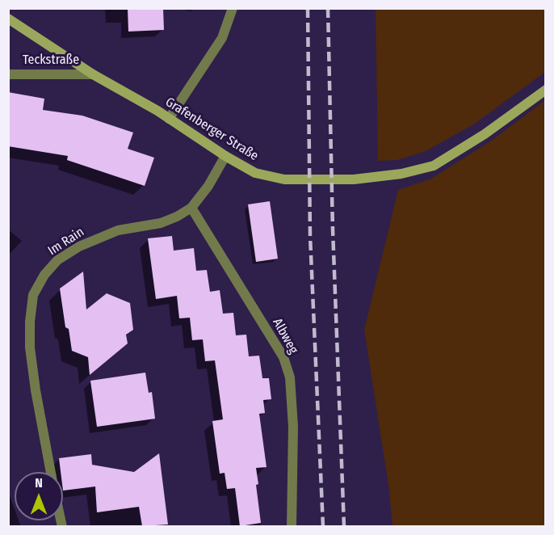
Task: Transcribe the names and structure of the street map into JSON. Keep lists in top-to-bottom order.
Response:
{
  "streets": {
    "street": [
      "Teckstraße",
      "Grafenberger Straße",
      "Im Rain",
      "Albweg"
    ]
  },
  "crossings": [
    ["Teckstraße", "Grafenberger Straße"],
    ["Grafenberger Straße", "Im Rain"],
    ["Im Rain", "Albweg"]
  ],
  "north": "top"
}
